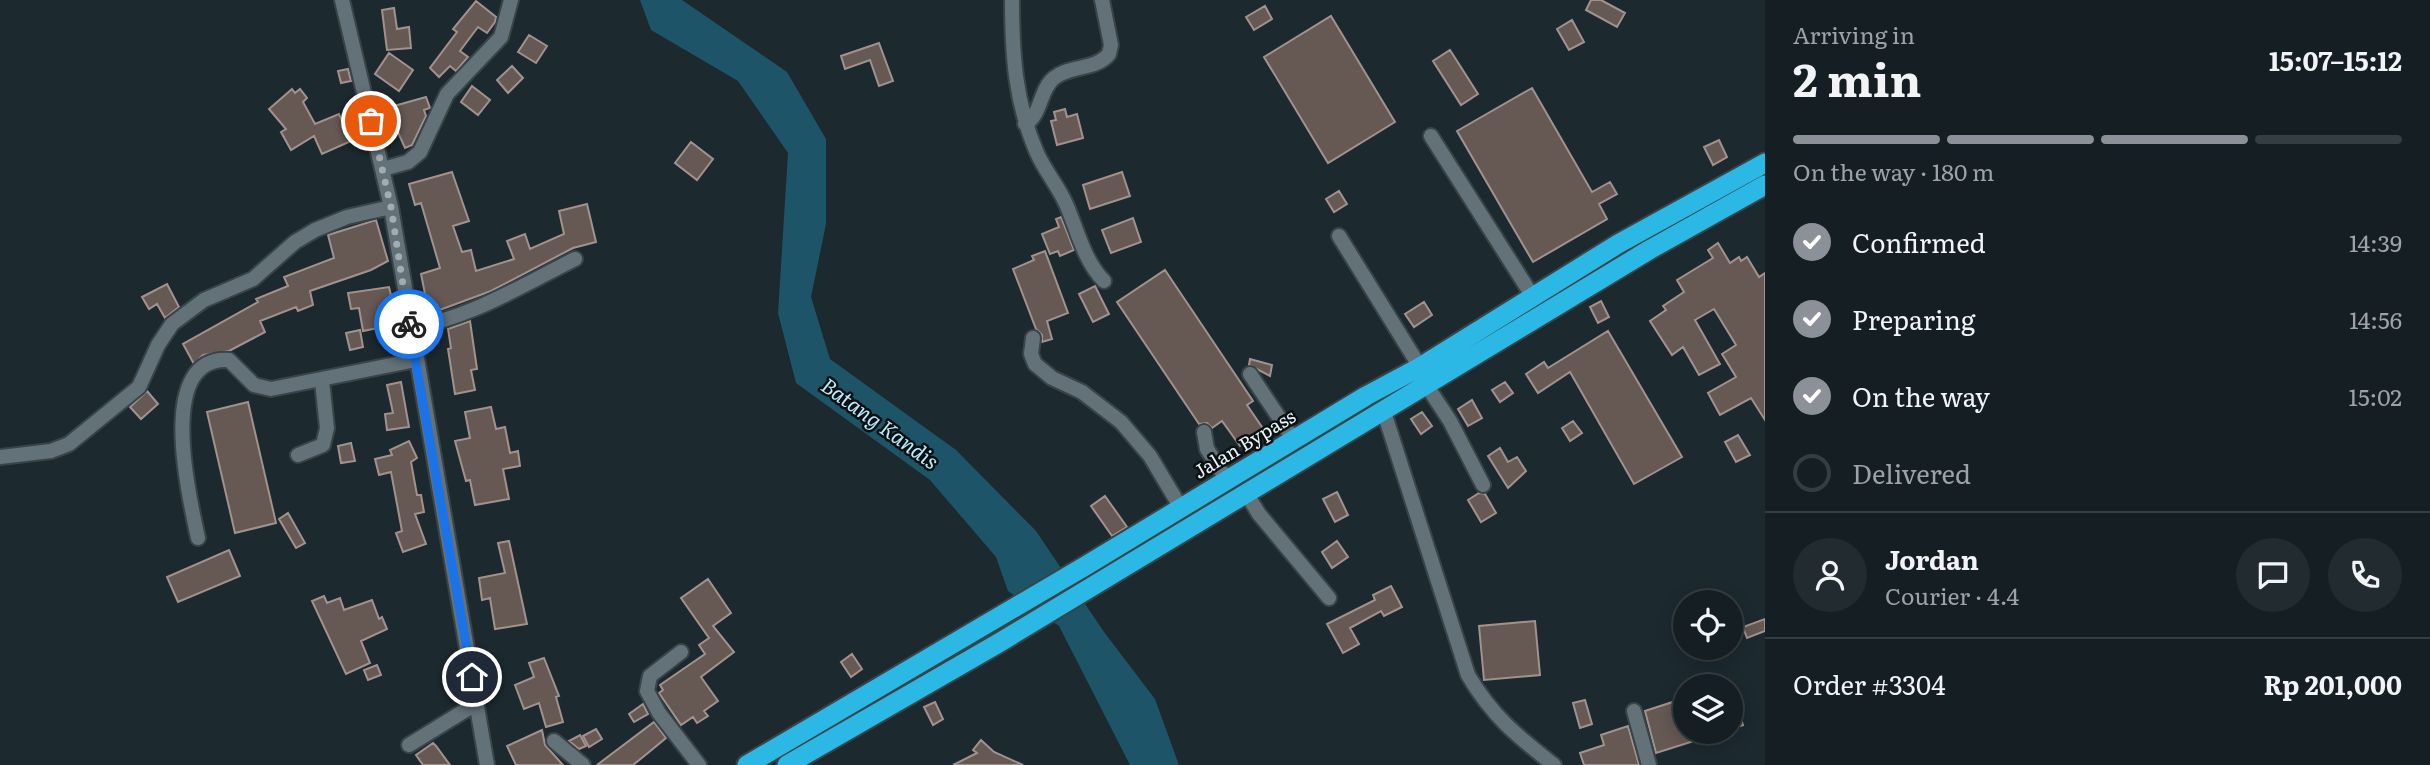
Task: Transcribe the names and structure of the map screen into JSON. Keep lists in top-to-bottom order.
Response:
{
  "streets": {
    "highway": ["Jalan Bypass"]
  },
  "water": ["Batang Kandis"],
  "page": {
    "heading": ["2 min", "Arriving in", "15:07–15:12"],
    "panel": [
      "Jordan",
      "Courier · 4.4",
      "Order #3304",
      "Rp 201,000"
    ],
    "bar": "On the way · 180 m",
    "list": [
      ["Confirmed", "14:39"],
      ["Preparing", "14:56"],
      ["On the way", "15:02"],
      "Delivered"
    ]
  }
}
